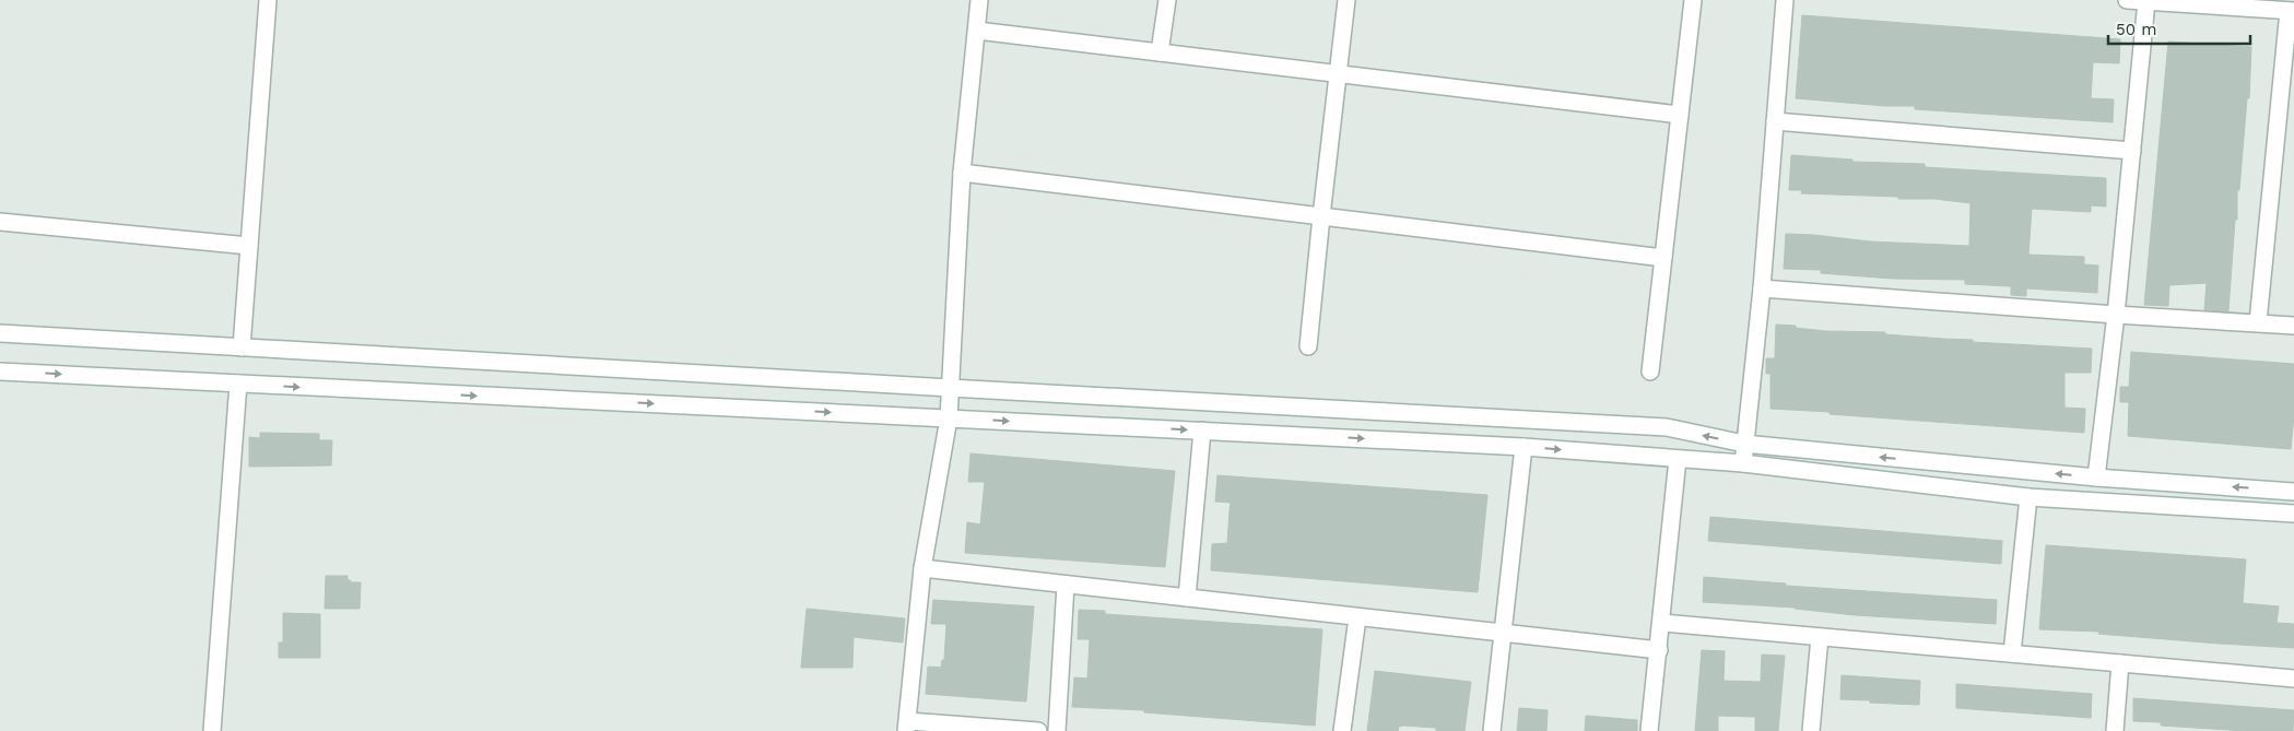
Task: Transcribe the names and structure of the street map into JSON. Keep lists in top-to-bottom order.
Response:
{
  "scale_bar": "50 m"
}
